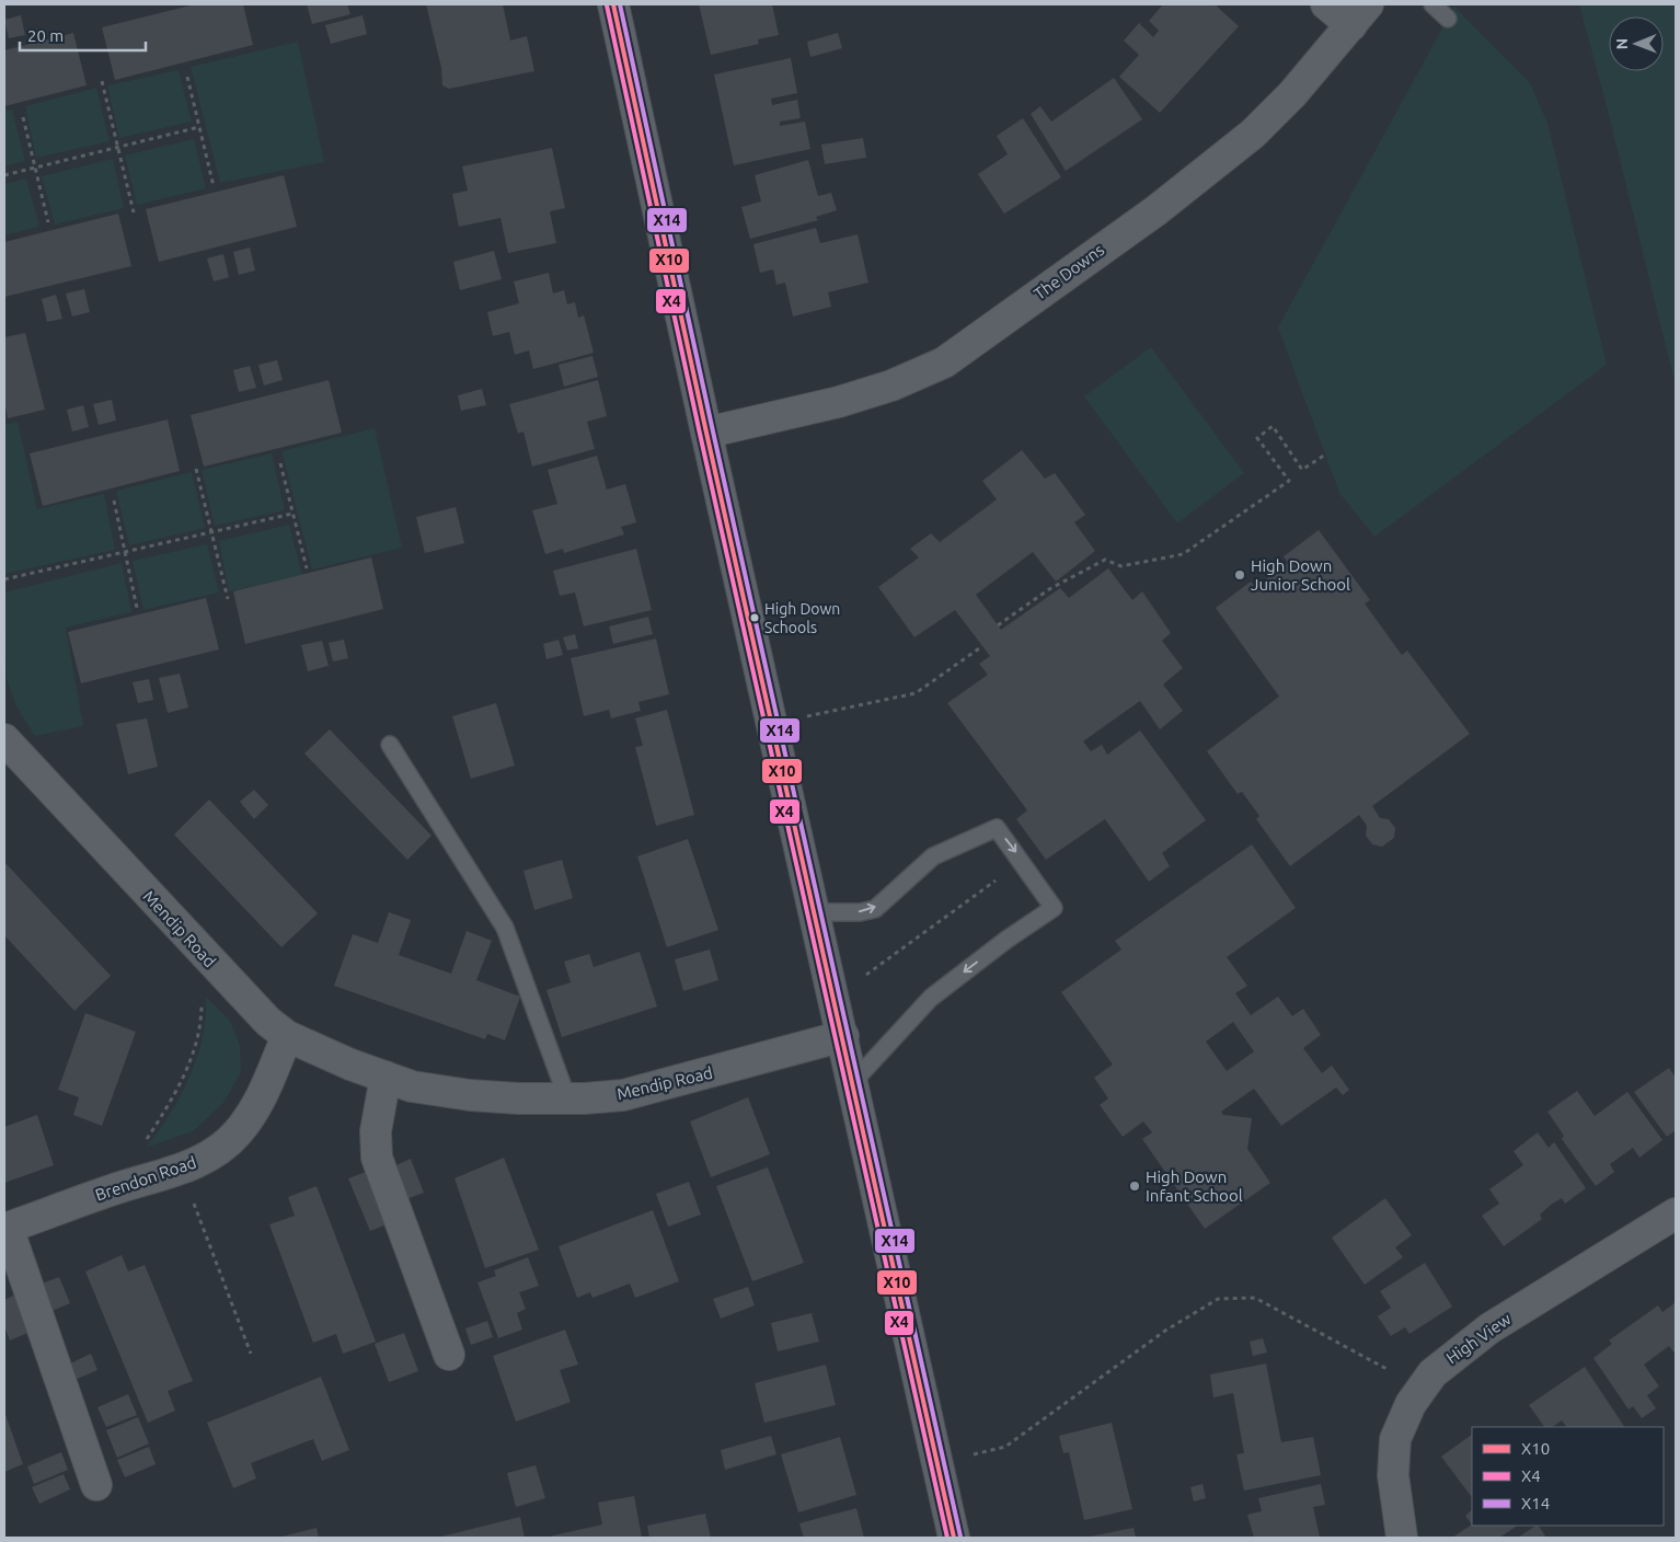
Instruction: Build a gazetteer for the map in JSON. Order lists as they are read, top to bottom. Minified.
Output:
{"streets":{"street":["The Downs","Mendip Road","Brendon Road","High View"]},"crossings":[["Mendip Road","Brendon Road"]],"places":["High Down Junior School","High Down Schools","High Down Infant School"],"lines":["transit line X10","transit line X14","transit line X4"],"legend":["X10","X4","X14"],"scale_bar":"20 m","north":"left"}
